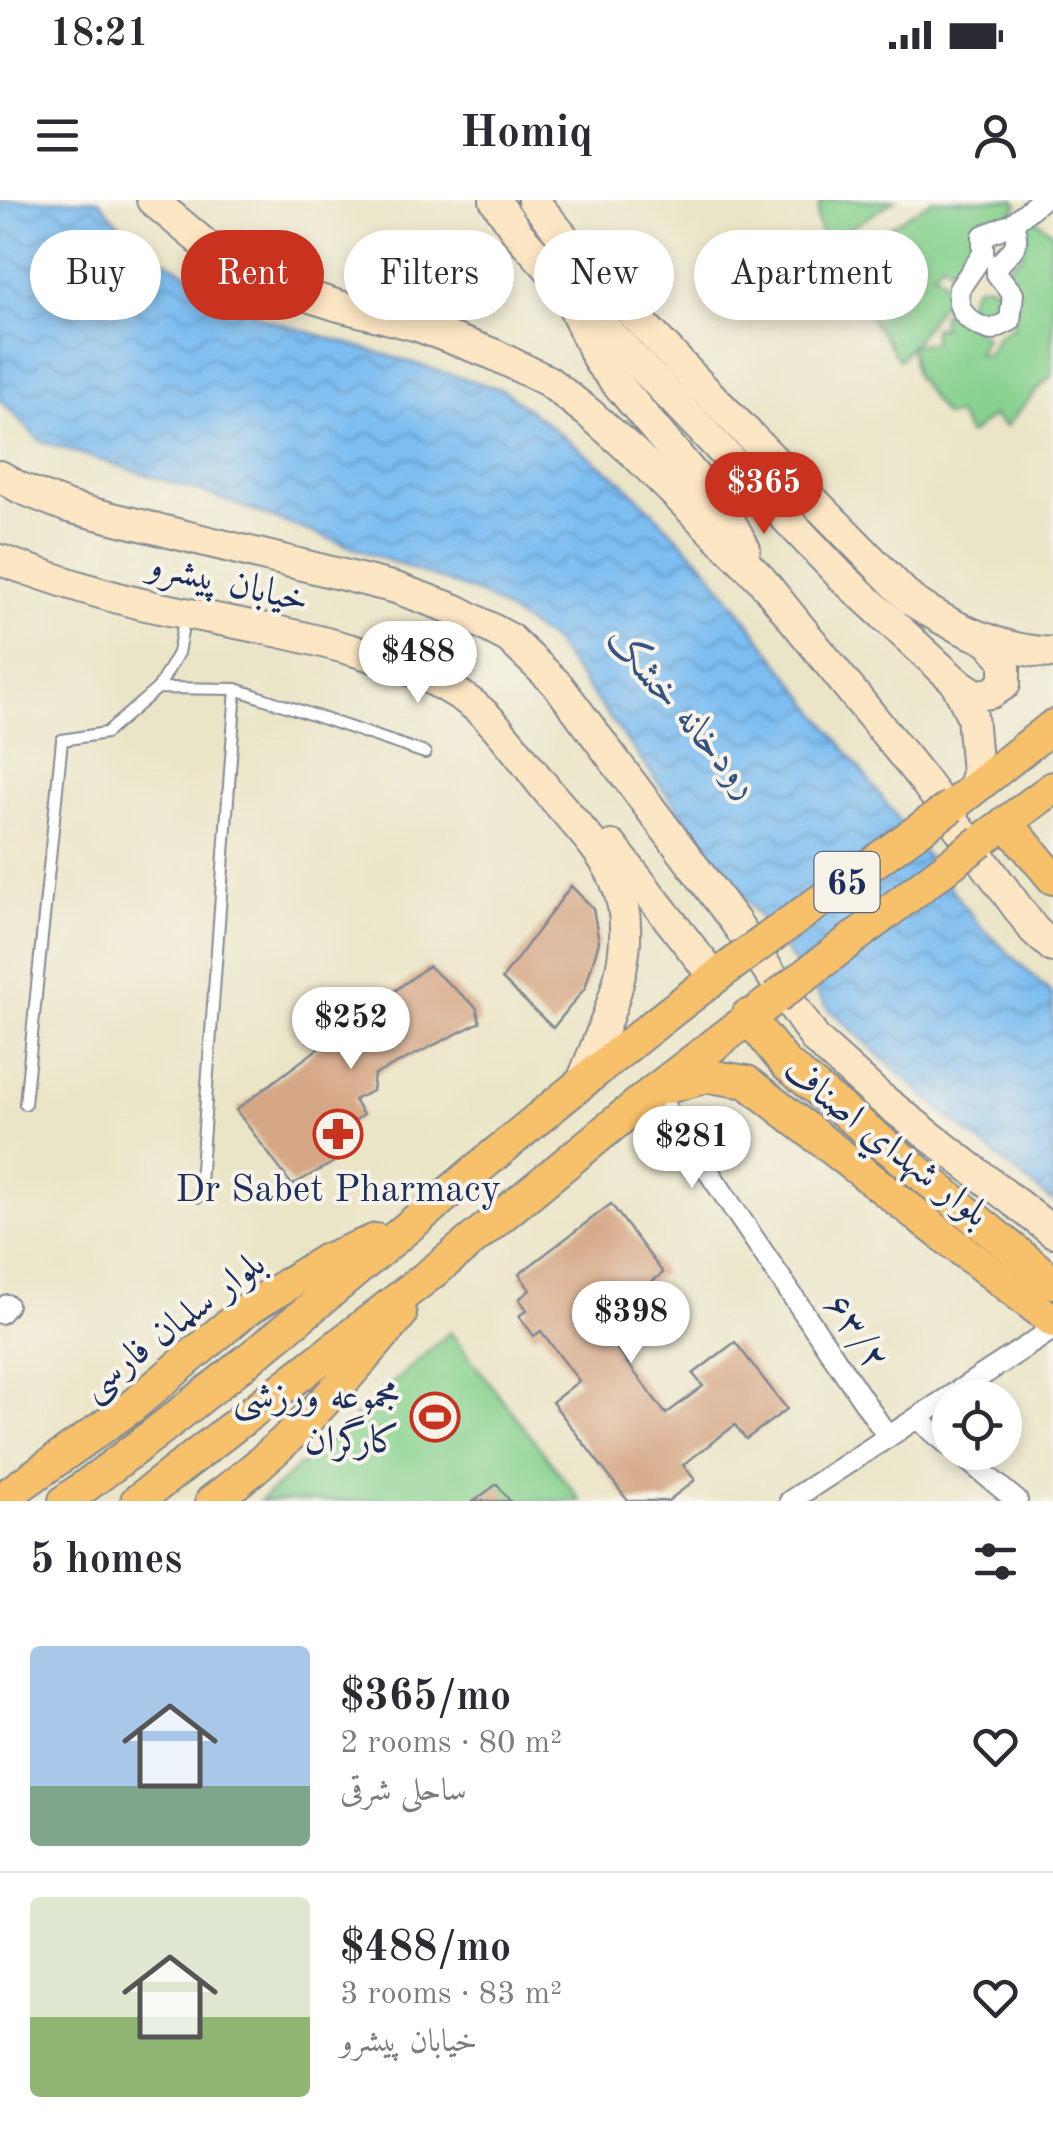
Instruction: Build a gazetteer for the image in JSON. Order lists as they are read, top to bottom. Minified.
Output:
{"streets":{"main road":["خیابان پیشرو","65","بلوار شهداي اصناف","بلوار سلمان فارسی"],"street":["۶۳/۲"]},"crossings":[["خیابان پیشرو","بلوار سلمان فارسی"],["65","بلوار شهداي اصناف"],["65","بلوار سلمان فارسی"],["65","۶۳/۲"],["بلوار شهداي اصناف","۶۳/۲"]],"water":["رودخانه خشک"],"places":{"pharmacy":["Dr Sabet Pharmacy"],"sports":["مجموعه ورزشی کارگران"]},"page":{"status":"18:21","header":"Homiq","chip":["Buy","Rent","Filters","New","Apartment"],"price":["$365","$488","$252","$281","$398"],"heading":"5 homes","list":[{"name":"$365/mo","note":"2 rooms · 80 m² · ساحلی شرقی"},{"name":"$488/mo","note":"3 rooms · 83 m² · خیابان پیشرو"}]}}
